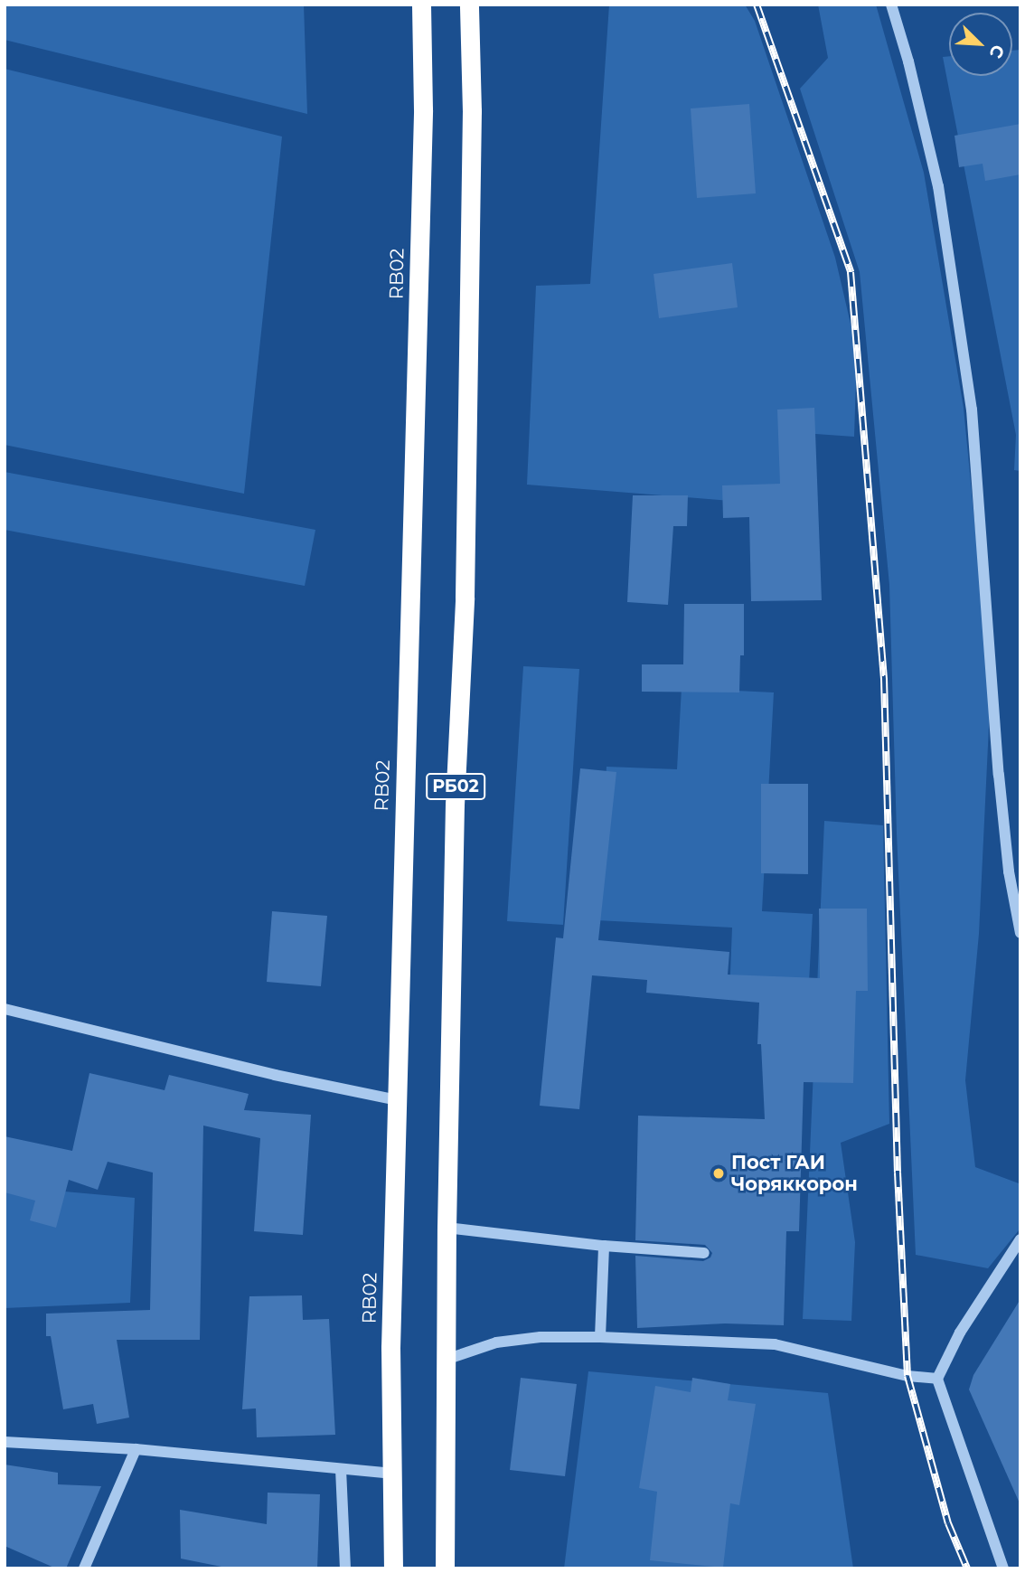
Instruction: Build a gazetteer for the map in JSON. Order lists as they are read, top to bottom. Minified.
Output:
{"streets":{"highway":["RB02","РБ02"]},"places":["Пост ГАИ Чоряккорон"],"north":"bottom right"}
